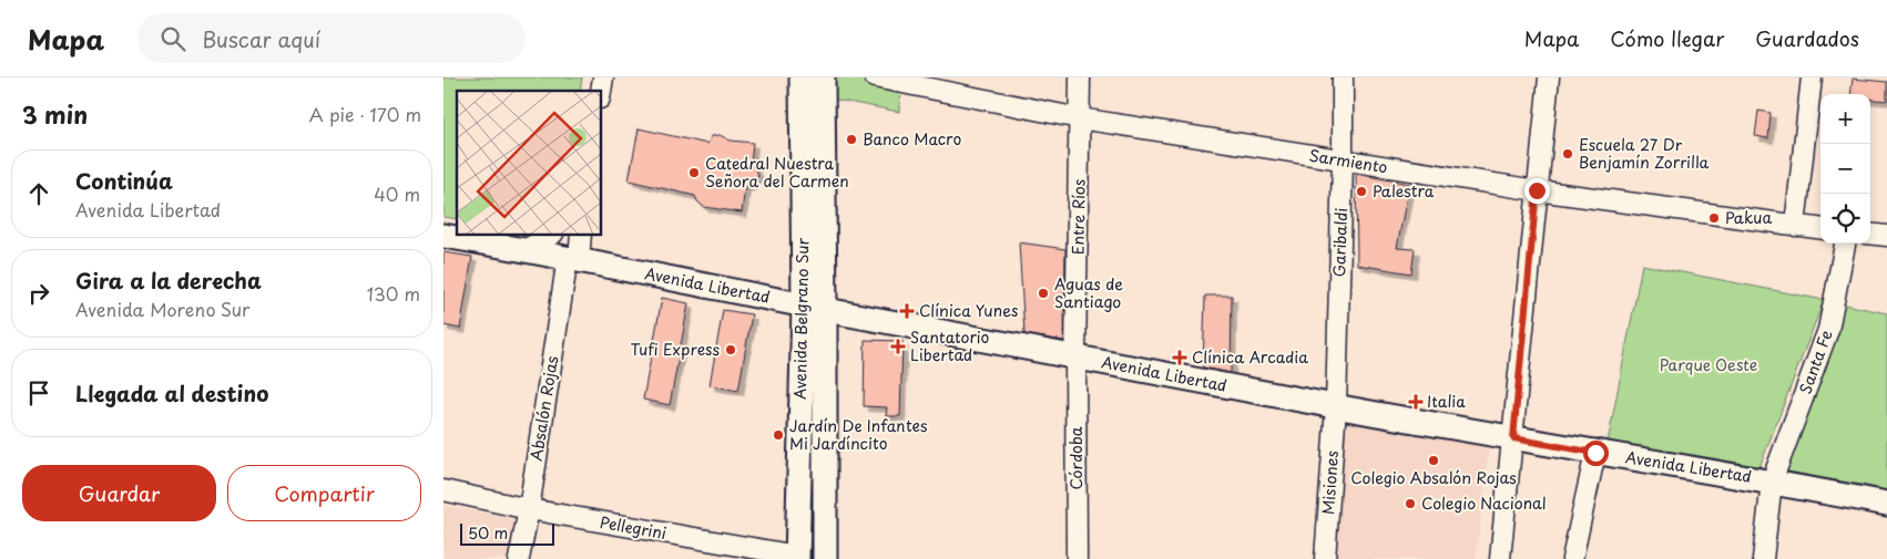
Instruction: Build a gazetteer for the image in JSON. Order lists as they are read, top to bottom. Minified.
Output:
{"streets":{"main road":["Avenida Libertad","Avenida Belgrano Sur","Pellegrini"],"street":["Sarmiento","Entre Ríos","Garibaldi","Santa Fe","Absalón Rojas","Córdoba","Misiones"]},"crossings":[["Sarmiento","Entre Ríos"],["Sarmiento","Garibaldi"],["Entre Ríos","Avenida Libertad"],["Entre Ríos","Córdoba"],["Garibaldi","Avenida Libertad"],["Garibaldi","Misiones"],["Avenida Libertad","Avenida Belgrano Sur"],["Avenida Libertad","Santa Fe"],["Avenida Libertad","Absalón Rojas"],["Avenida Libertad","Córdoba"],["Avenida Libertad","Misiones"],["Avenida Belgrano Sur","Pellegrini"],["Absalón Rojas","Pellegrini"]],"parks":["Parque Oeste"],"places":{"other":["Banco Macro","Escuela 27 Dr Benjamín Zorrilla","Catedral Nuestra Señora del Carmen","Palestra","Pakua","Aguas de Santiago","Tufi Express","Jardín De Infantes Mi Jardíncito","Colegio Absalón Rojas","Colegio Nacional"],"health":["Clínica Yunes","Santatorio Libertad","Clínica Arcadia","Italia"]},"scale_bar":"50 m","page":{"header":"Mapa","search":"Buscar aquí","nav":["Mapa","Cómo llegar","Guardados"],"heading":["3 min","A pie · 170 m"],"map_buttons":["+","−"],"list":[["Continúa","Avenida Libertad","40 m"],["Gira a la derecha","Avenida Moreno Sur","130 m"],"Llegada al destino"],"buttons":["Guardar","Compartir"],"scale":"50 m"}}
